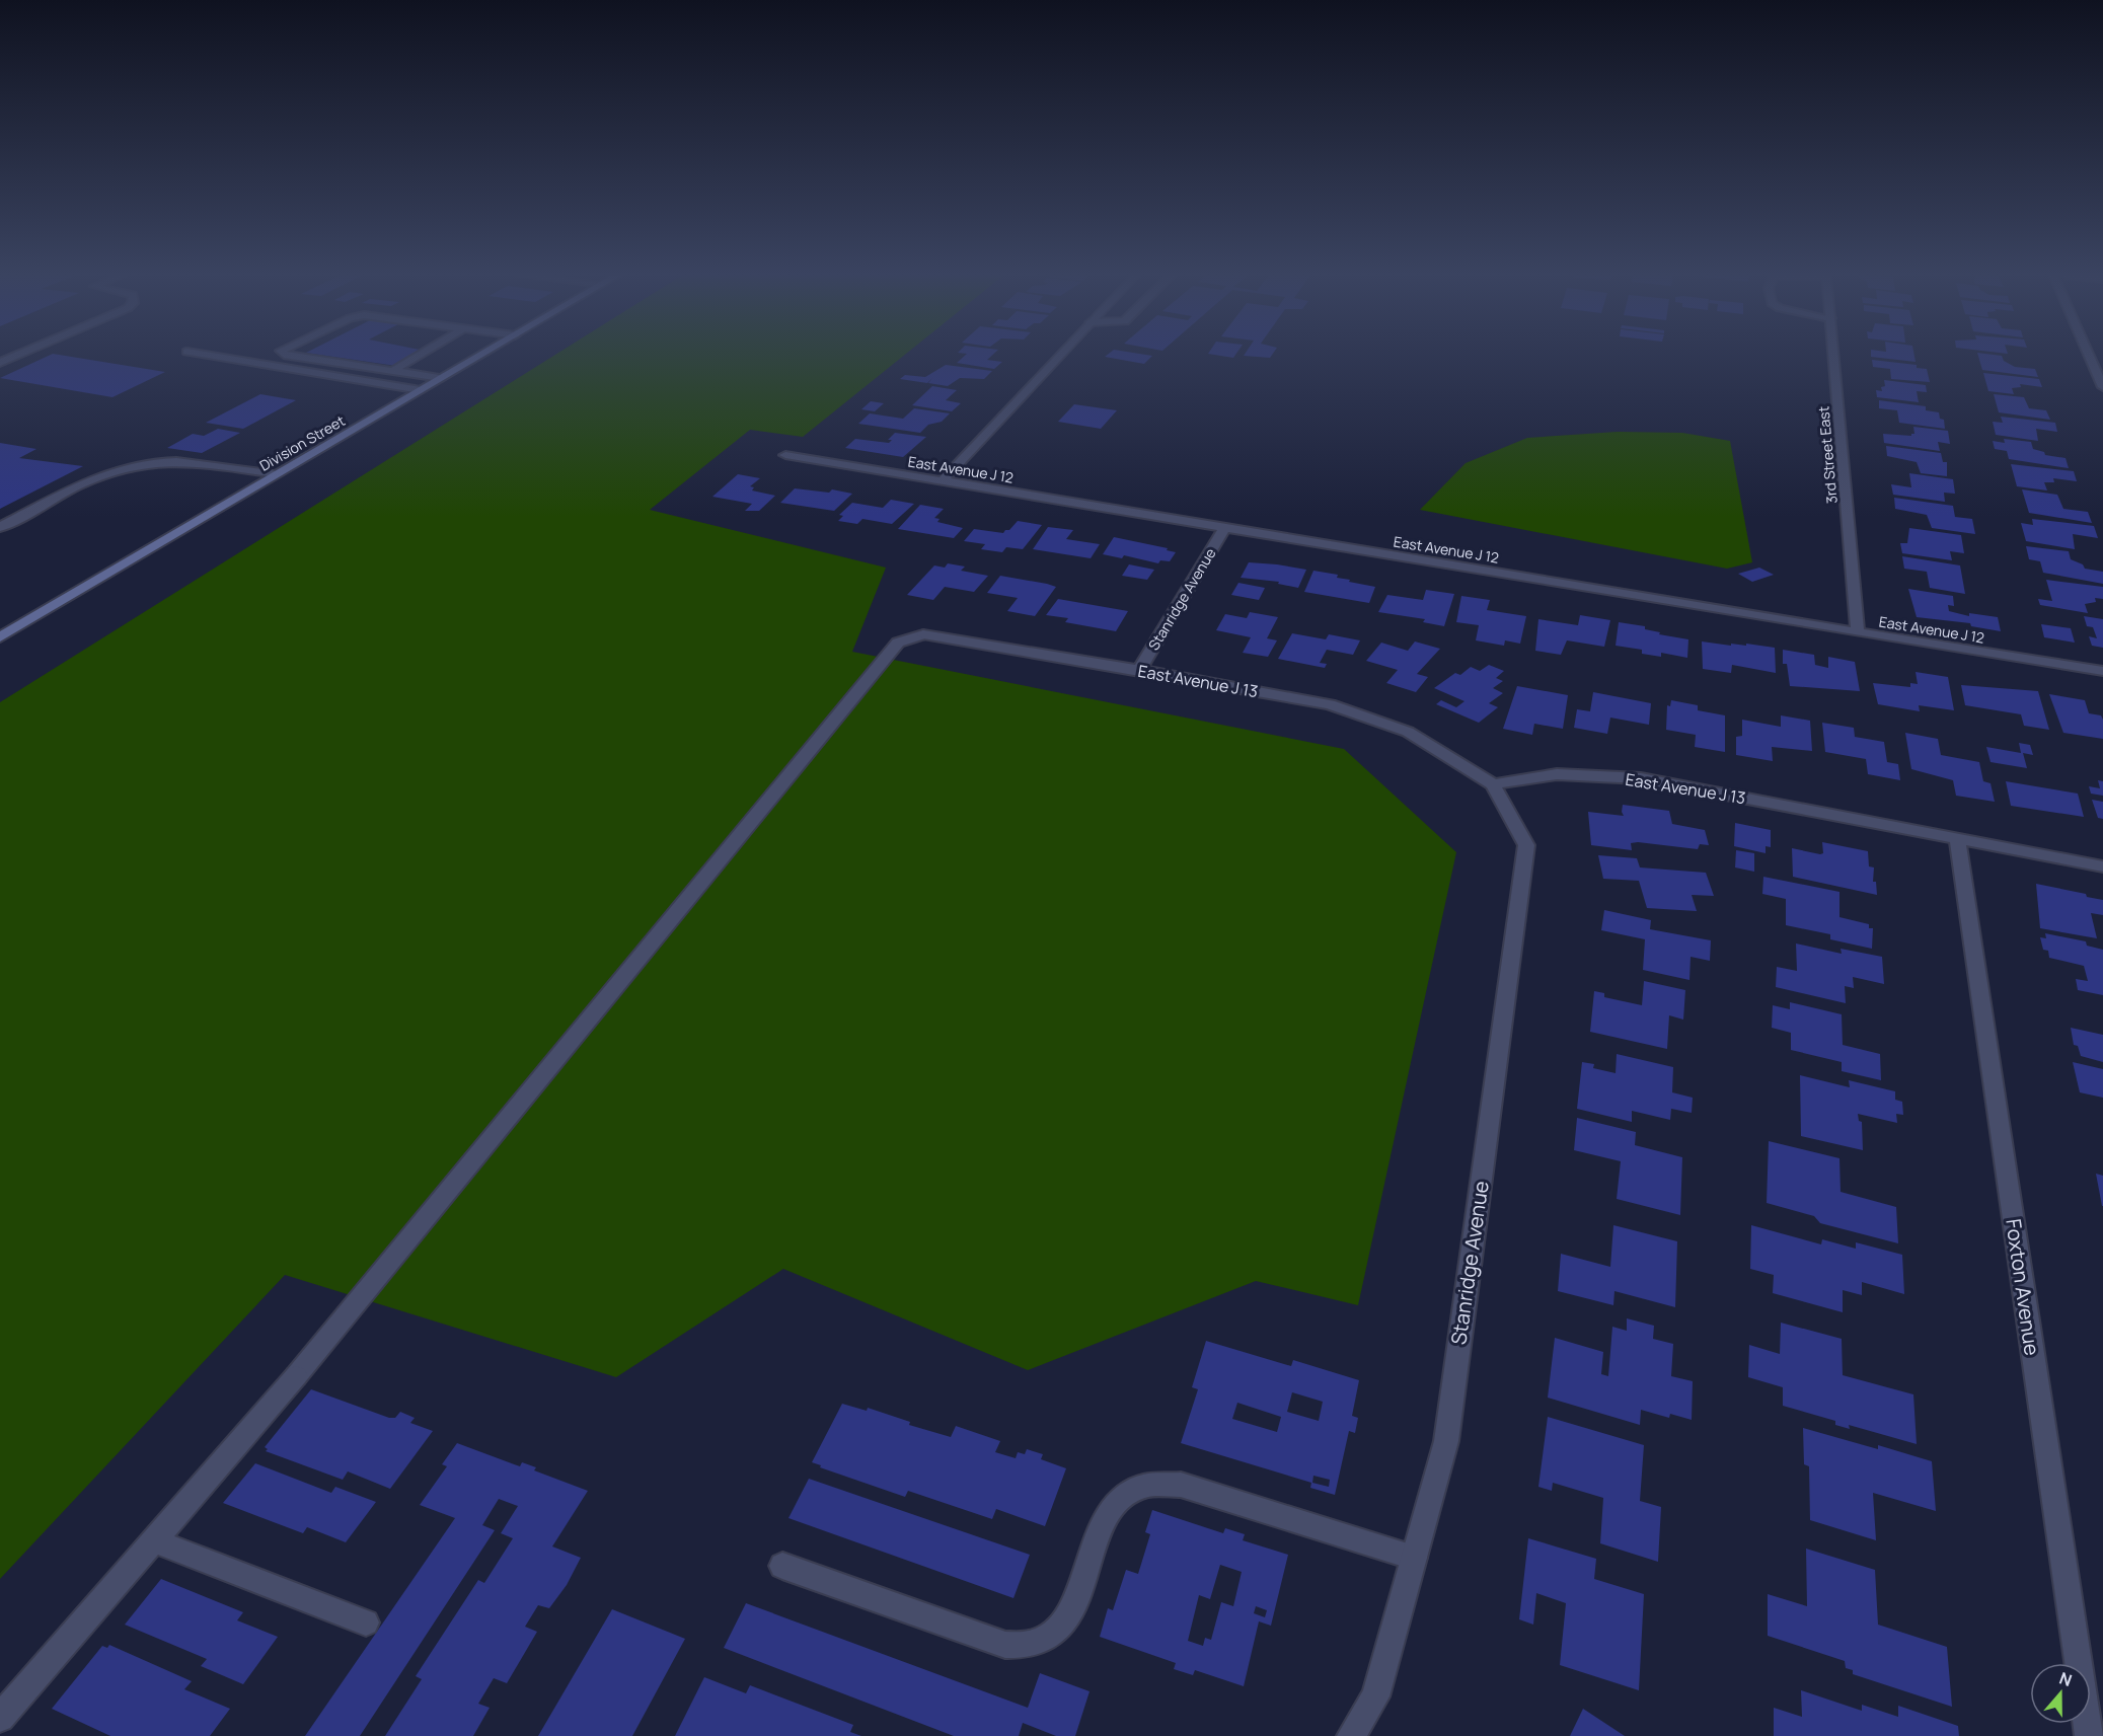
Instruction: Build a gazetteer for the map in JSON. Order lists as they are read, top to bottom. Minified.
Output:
{"streets":{"main road":["Division Street"],"street":["3rd Street East","East Avenue J 12","Stanridge Avenue","East Avenue J 13","Foxton Avenue"]},"crossings":[["3rd Street East","East Avenue J 12"],["East Avenue J 12","Stanridge Avenue"],["Stanridge Avenue","East Avenue J 13"],["East Avenue J 13","Foxton Avenue"]],"north":"top"}
